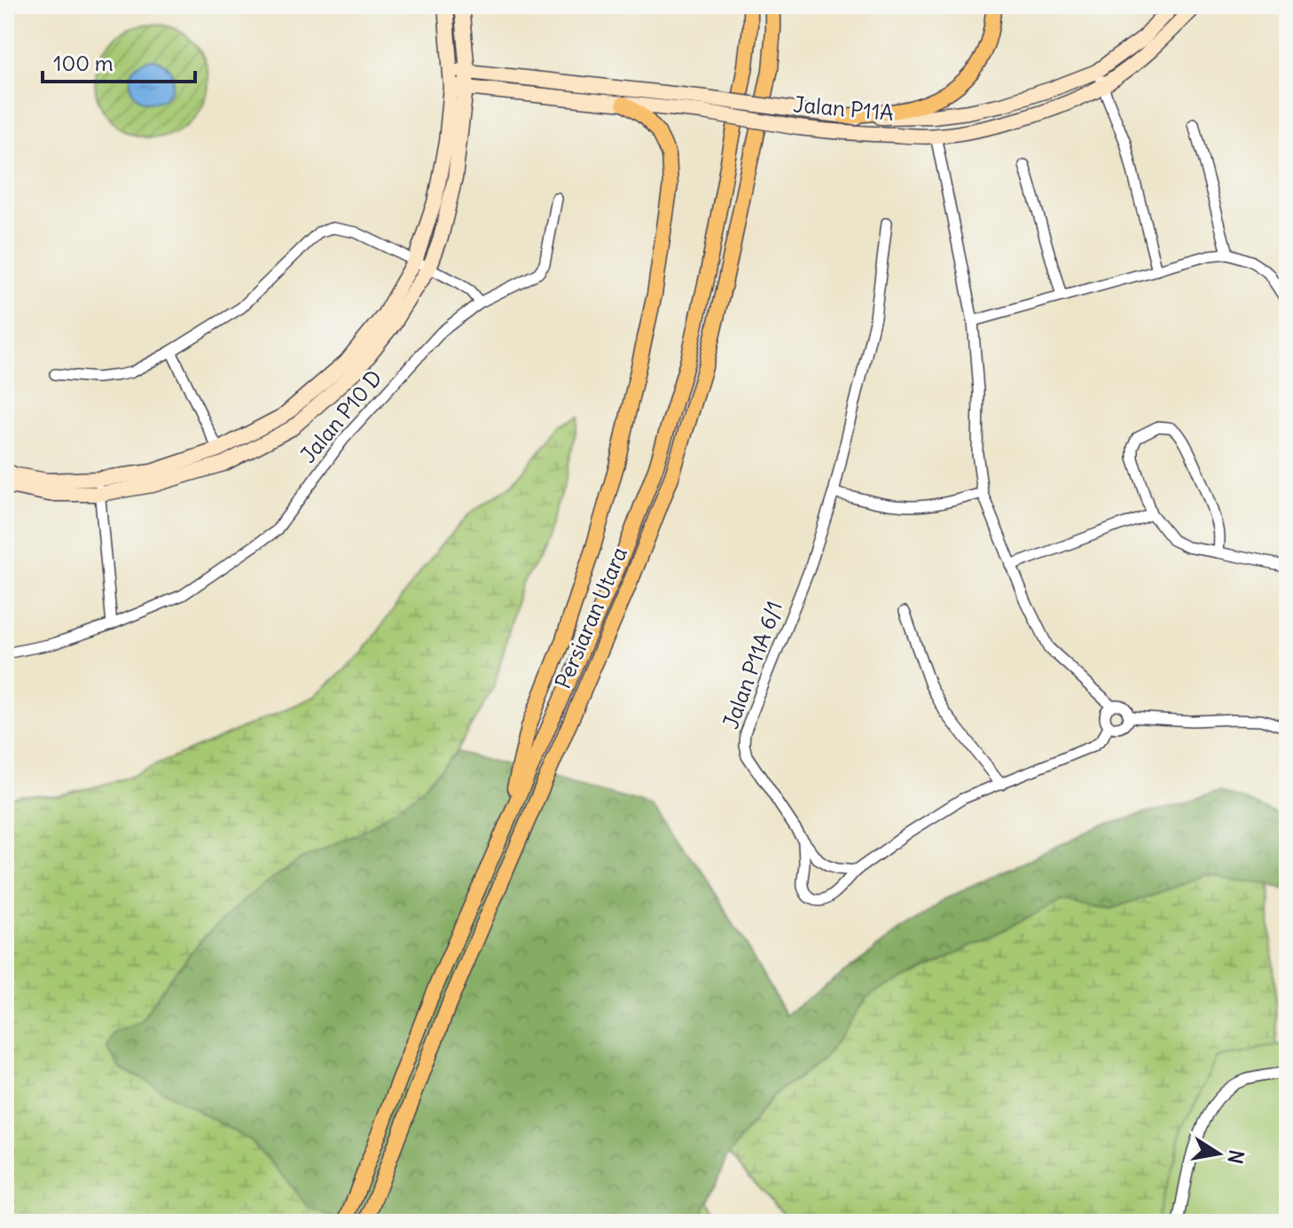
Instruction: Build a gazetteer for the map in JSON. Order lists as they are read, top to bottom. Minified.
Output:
{"streets":{"main road":["Persiaran Utara"],"street":["Jalan P11A","Jalan P10 D","Jalan P11A 6/1"]},"scale_bar":"100 m","north":"right"}
